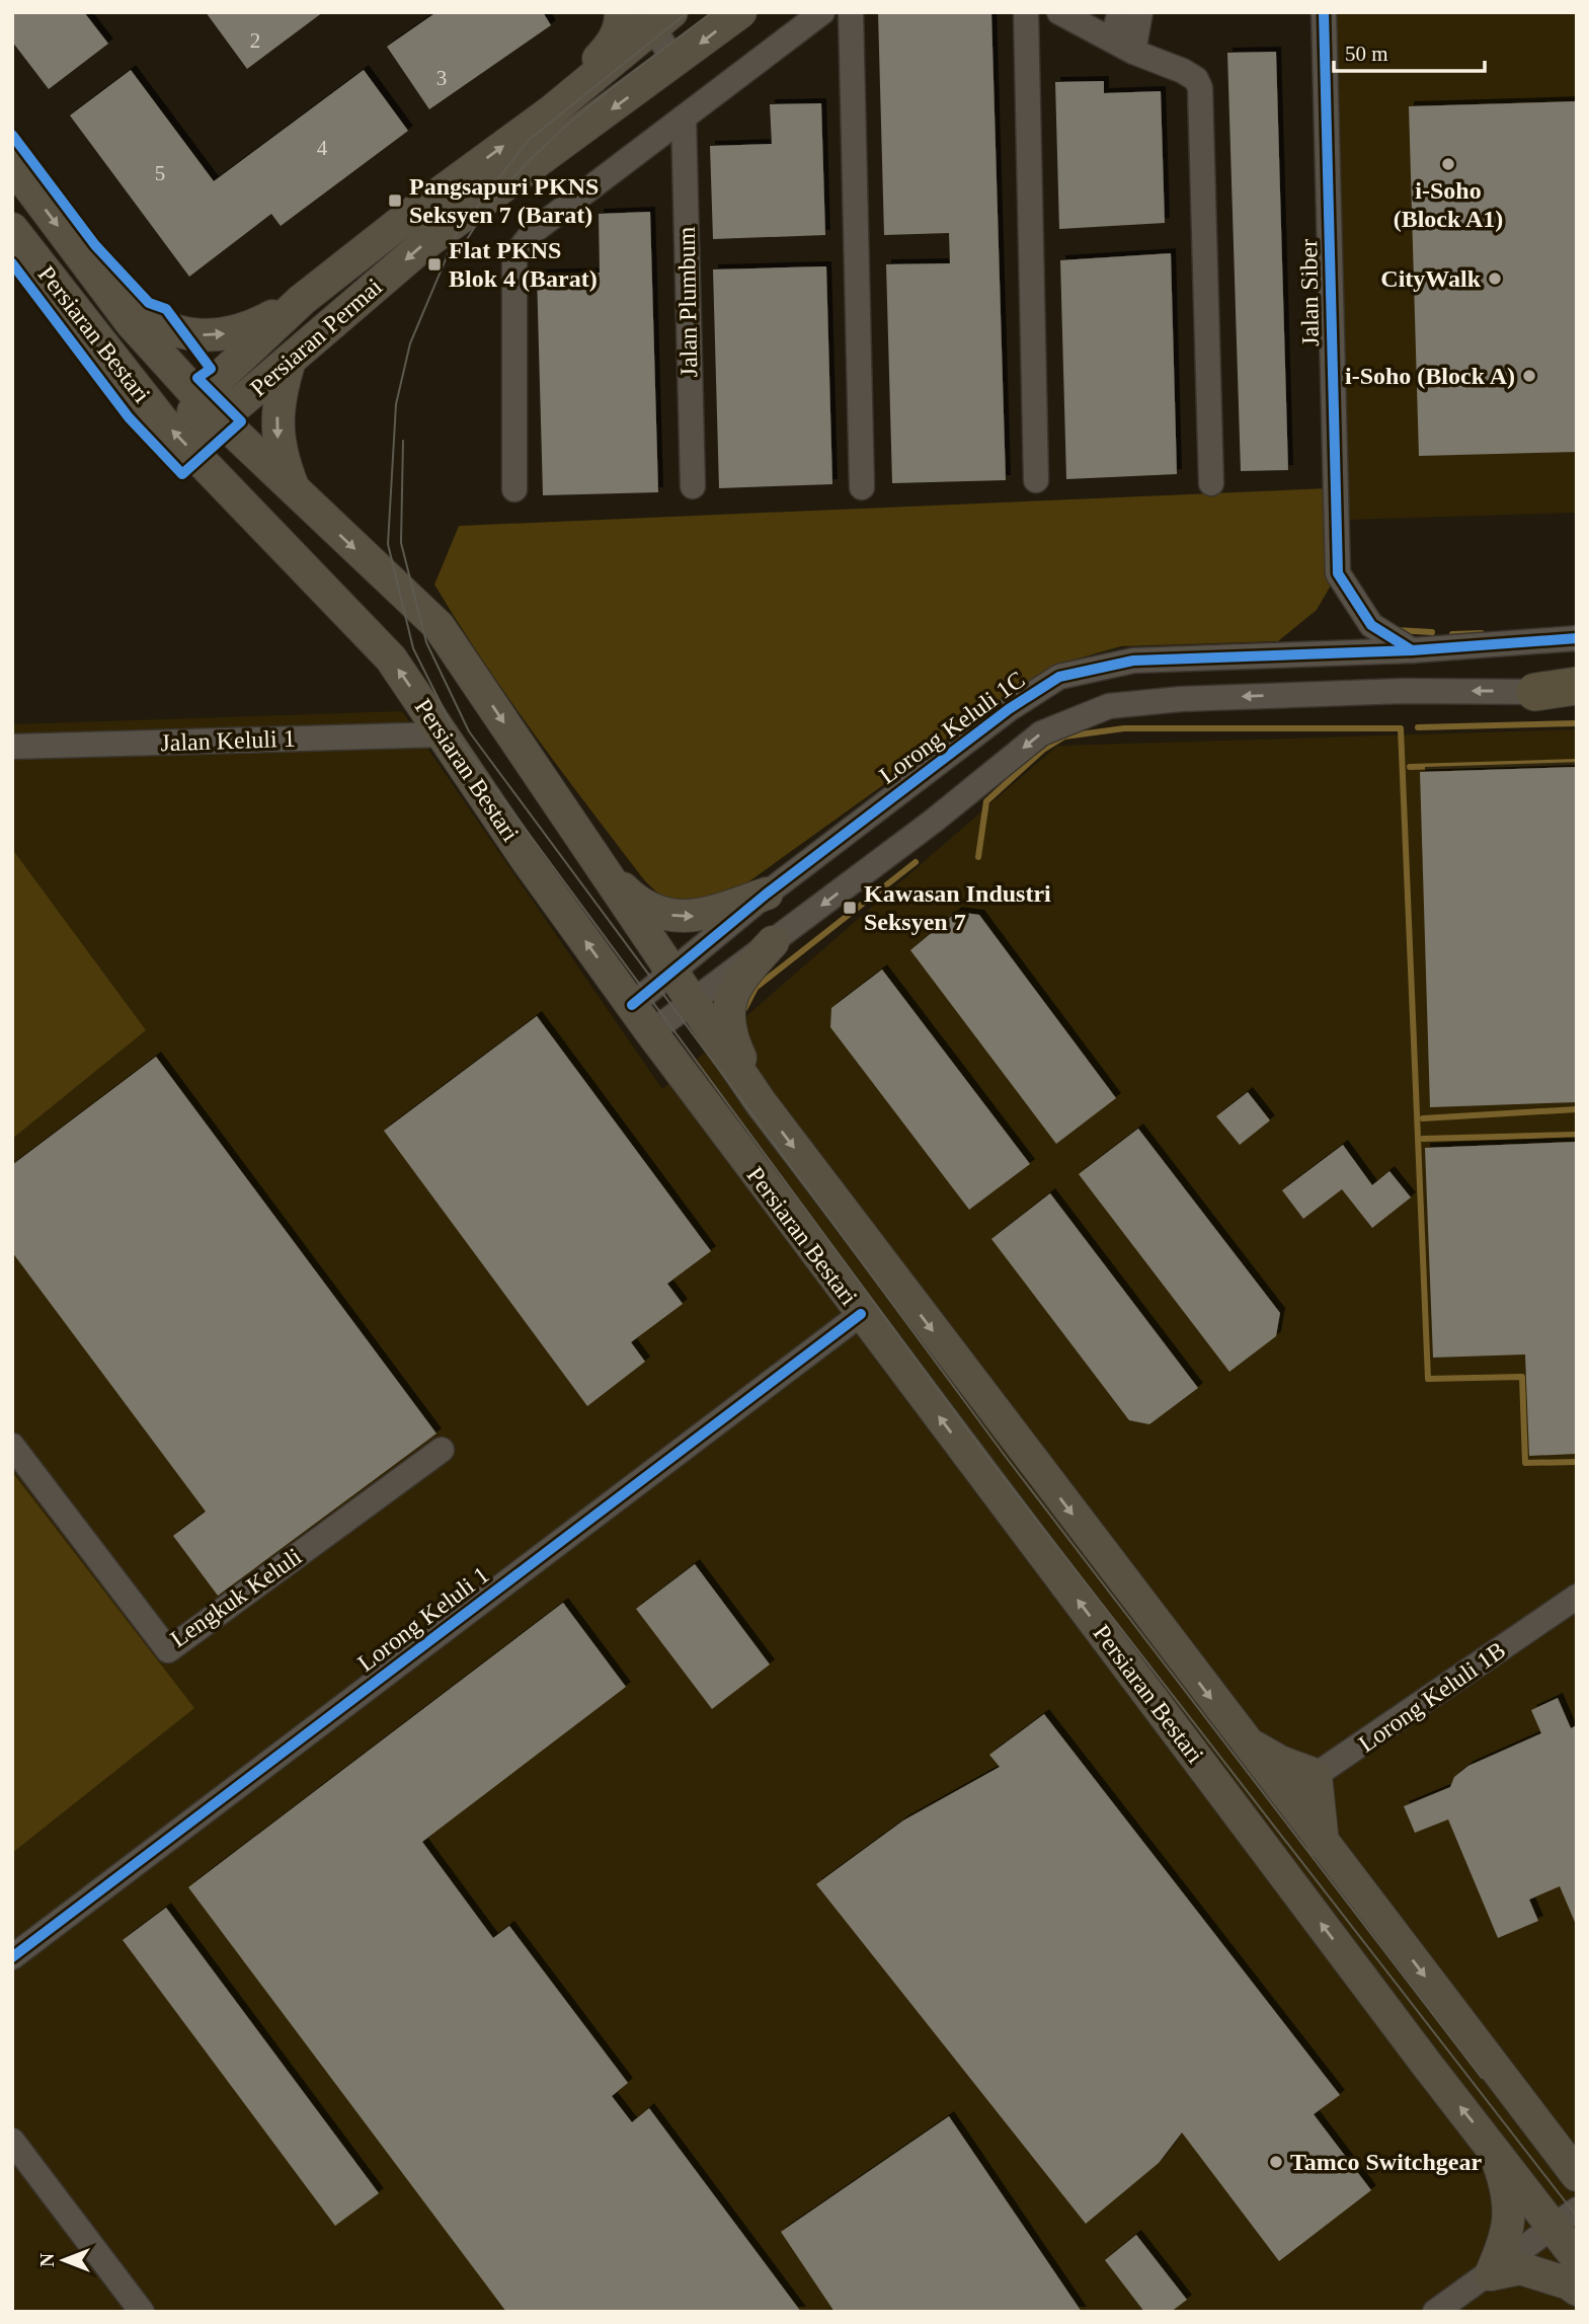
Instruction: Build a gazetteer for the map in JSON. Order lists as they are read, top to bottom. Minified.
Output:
{"streets":{"main road":["Persiaran Bestari","Persiaran Permai"],"street":["Jalan Siber","Jalan Plumbum","Lorong Keluli 1C","Jalan Keluli 1","Lengkuk Keluli","Lorong Keluli 1","Lorong Keluli 1B"]},"crossings":[["Jalan Siber","Lorong Keluli 1C"],["Persiaran Bestari","Persiaran Permai"],["Persiaran Bestari","Lorong Keluli 1C"],["Persiaran Bestari","Jalan Keluli 1"],["Persiaran Bestari","Lorong Keluli 1"],["Persiaran Bestari","Lorong Keluli 1B"]],"places":{"other":["i-Soho (Block A1)","CityWalk","i-Soho (Block A)","Tamco Switchgear"],"transit":["Pangsapuri PKNS Seksyen 7 (Barat)","Flat PKNS Blok 4 (Barat)","Kawasan Industri Seksyen 7"]},"house_numbers":["2","3","4","5"],"scale_bar":"50 m","north":"left"}
